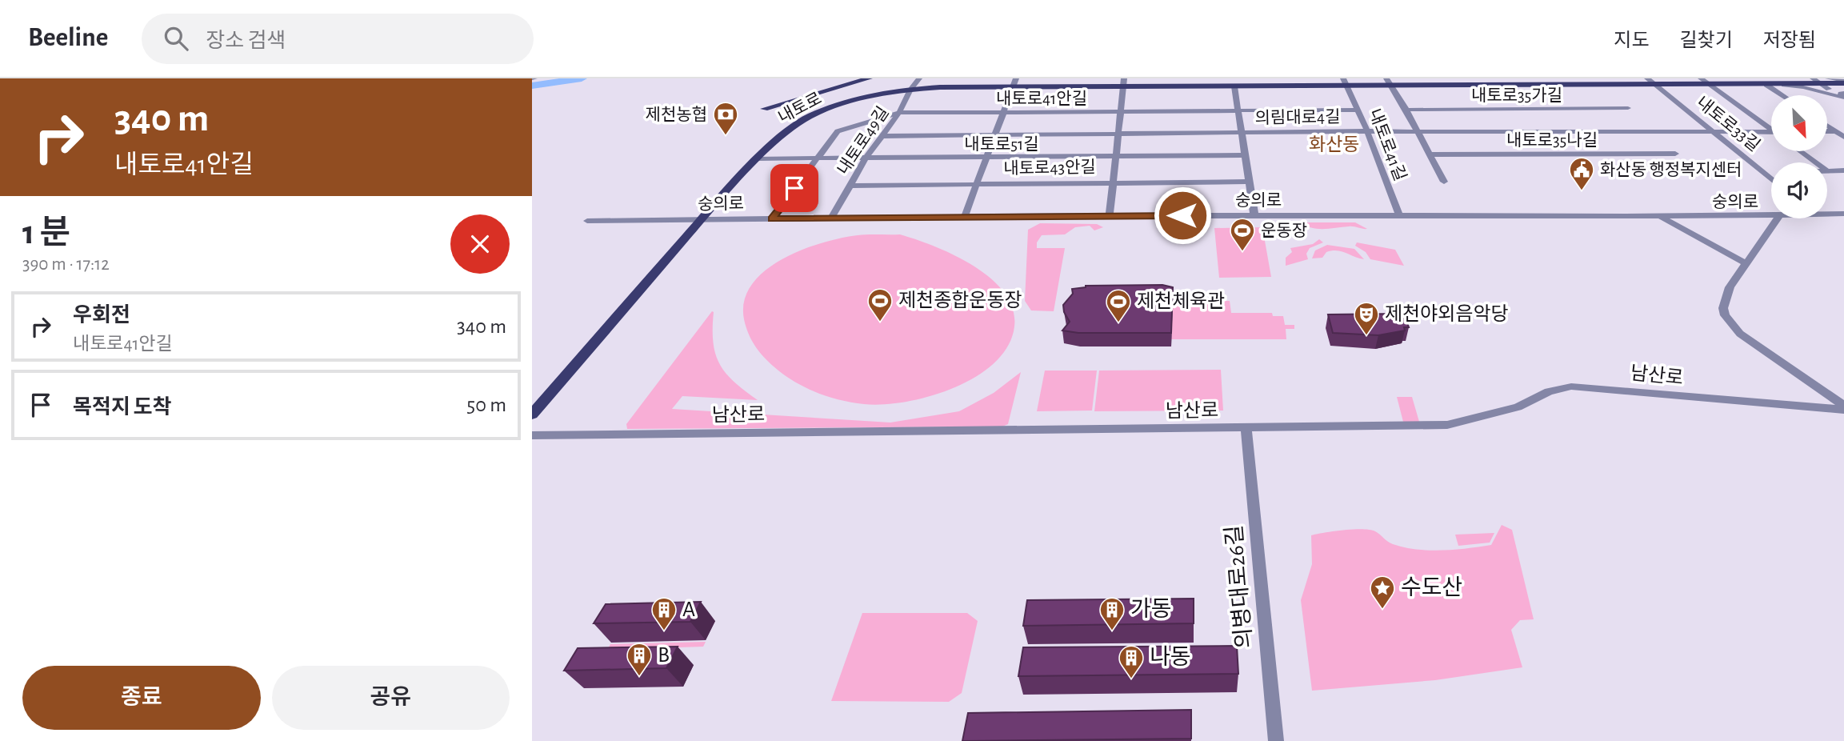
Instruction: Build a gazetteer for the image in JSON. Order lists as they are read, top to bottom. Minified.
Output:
{"streets":{"main road":["내토로"],"street":["내토로35가길","내토로41안길","의림대로4길","내토로33길","내토로35나길","내토로49길","내토로51길","내토로41길","내토로43안길","숭의로","남산로","의병대로26길"]},"crossings":[["내토로41안길","내토로49길"],["내토로41안길","내토로51길"],["내토로41안길","내토로41길"],["내토로41안길","숭의로"],["내토로","내토로33길"],["내토로","내토로49길"],["내토로","내토로51길"],["내토로","내토로41길"],["내토로","숭의로"],["의림대로4길","내토로33길"],["의림대로4길","내토로49길"],["의림대로4길","내토로41길"],["내토로49길","내토로51길"],["내토로49길","내토로43안길"],["내토로49길","숭의로"],["내토로41길","숭의로"],["남산로","의병대로26길"]],"districts":["화산동"],"places":{"bank":["제천농협"],"public building":["화산동 행정복지센터"],"sports":["운동장","제천종합운동장","제천체육관"],"theatre":["제천야외음악당"],"place":["수도산"],"building":["A","가동","B","나동"]},"north":"bottom right","page":{"header":"Beeline","search":"장소 검색","nav":["지도","길찾기","저장됨"],"turn":["340 m","내토로41안길"],"heading":["1 분","390 m · 17:12"],"list":[{"name":"우회전","note":"내토로41안길","value":"340 m"},{"name":"목적지 도착","value":"50 m"}],"buttons":["종료","공유"]}}
